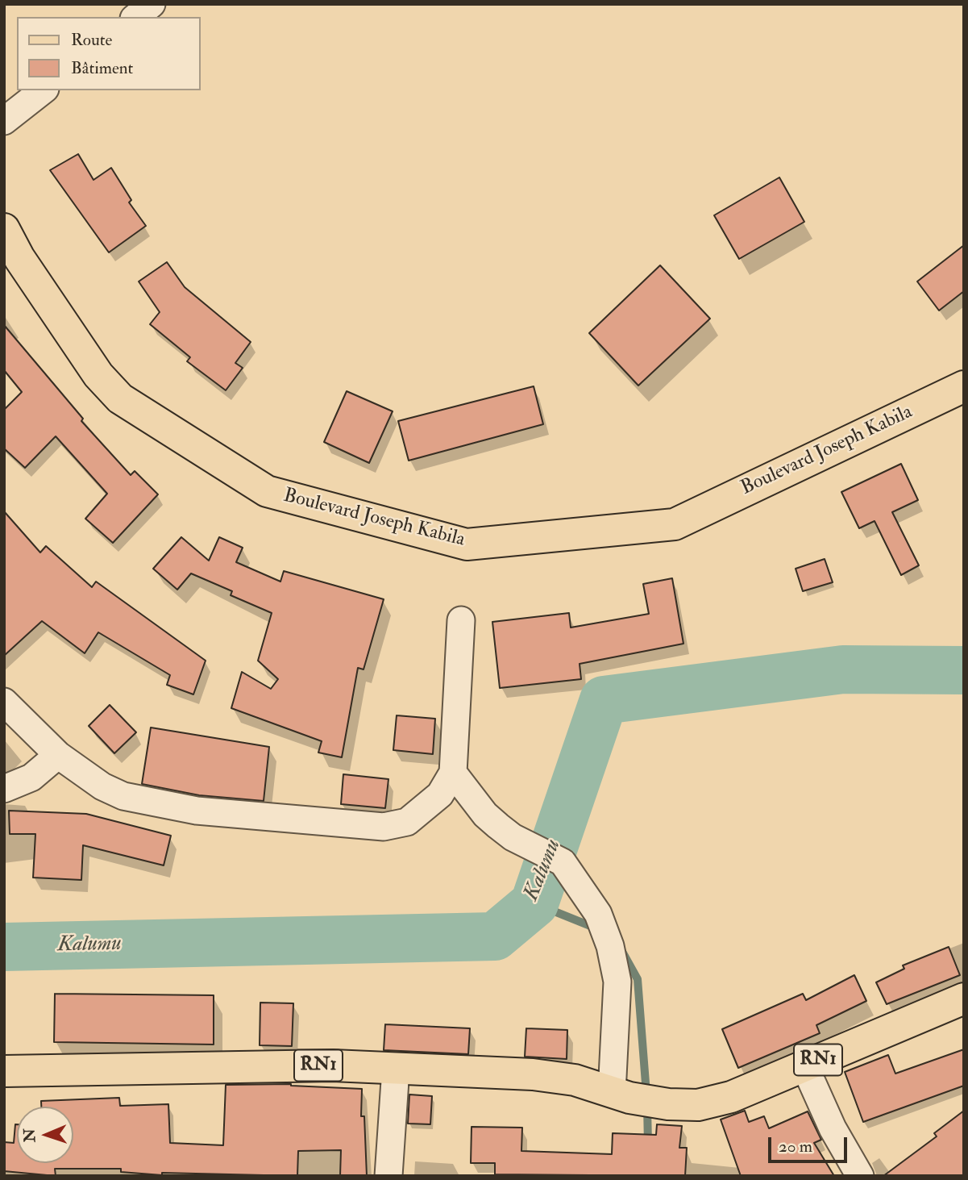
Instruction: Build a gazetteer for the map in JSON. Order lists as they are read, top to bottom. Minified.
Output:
{"streets":{"main road":["Boulevard Joseph Kabila","RN1"]},"water":["Kalumu"],"legend":["Route","Bâtiment"],"scale_bar":"20 m","north":"left"}
